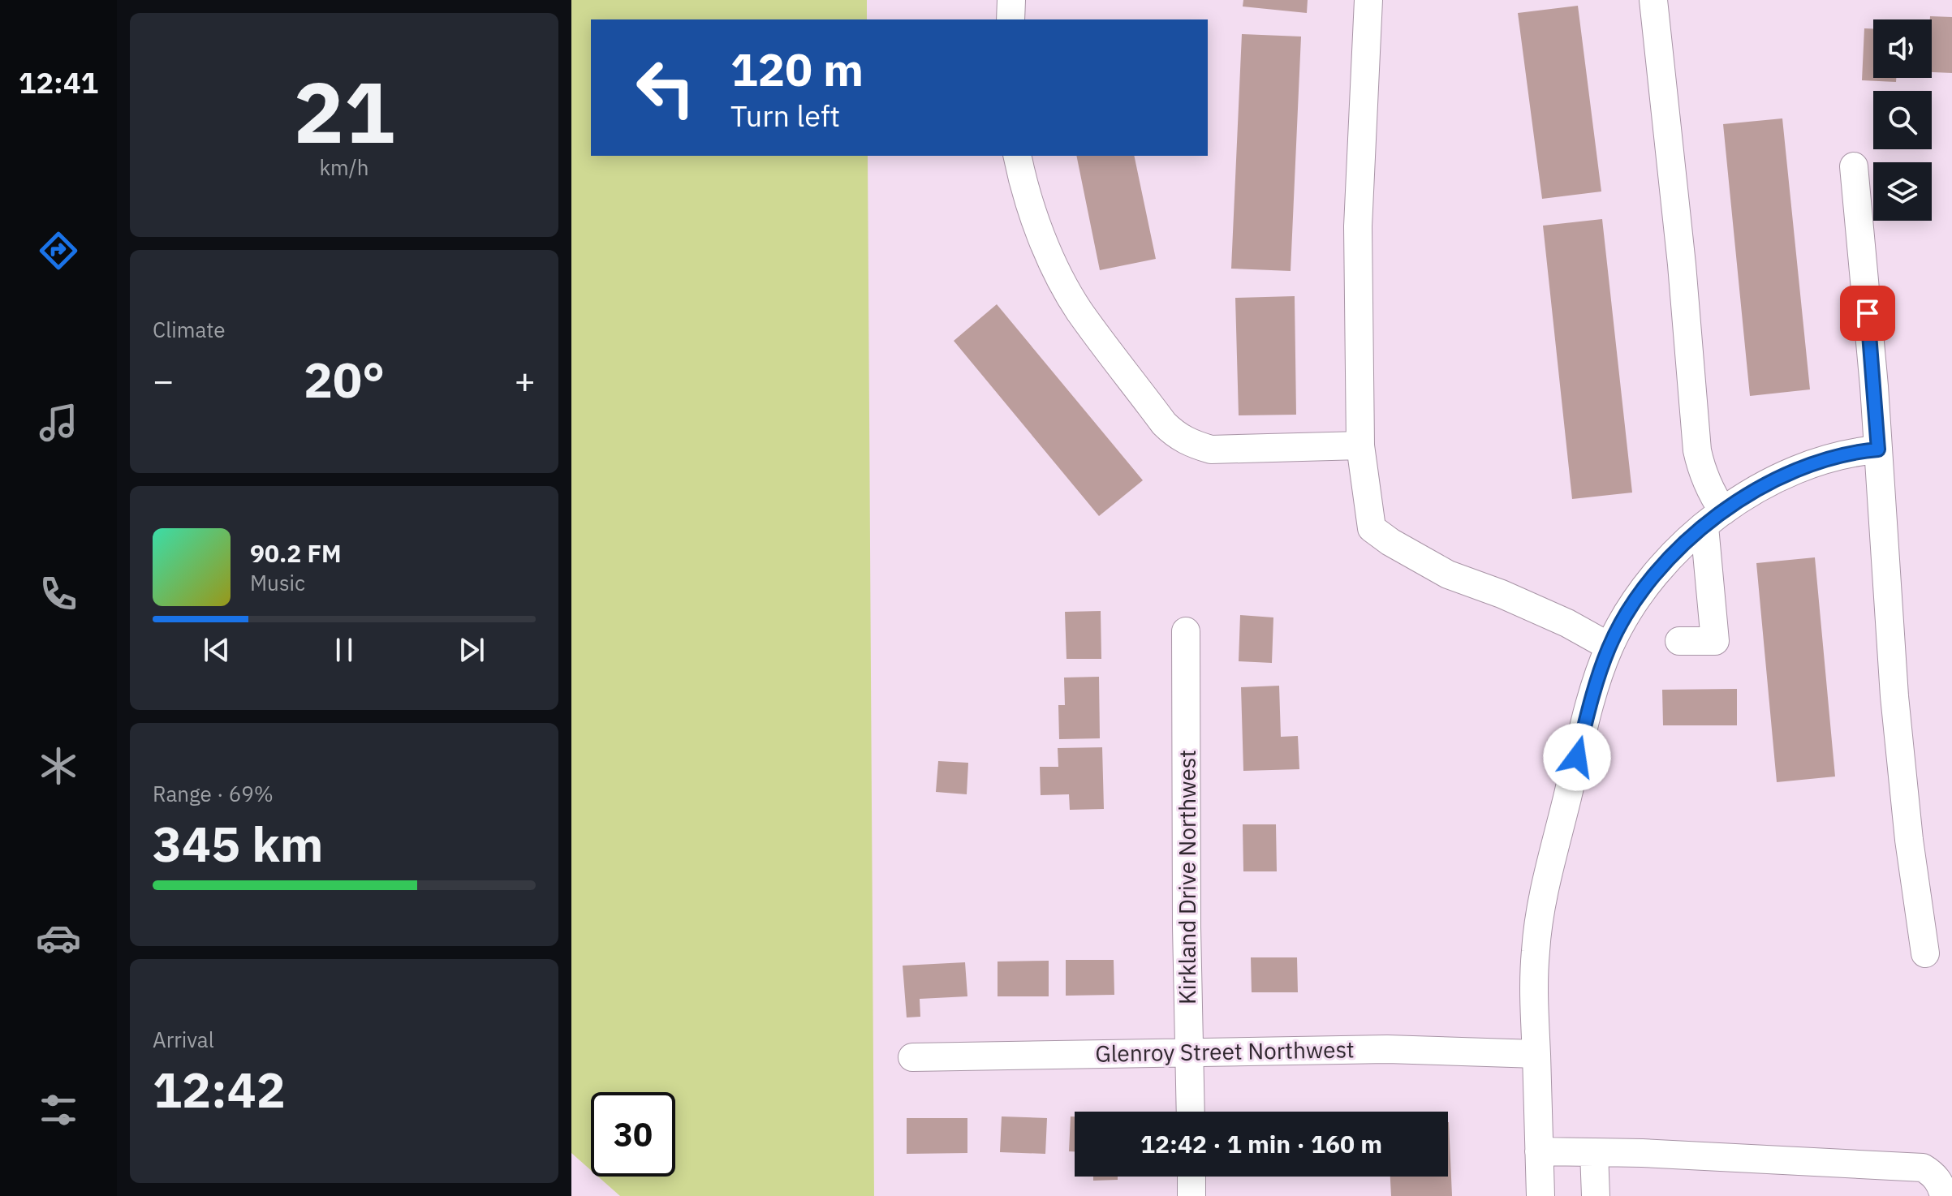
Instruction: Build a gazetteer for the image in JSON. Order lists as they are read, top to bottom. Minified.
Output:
{"streets":{"street":["Kirkland Drive Northwest","Glenroy Street Northwest"]},"crossings":[["Kirkland Drive Northwest","Glenroy Street Northwest"]],"page":{"tabs":"12:41","tile":[["21","km/h"],"Climate",["Range · 69%","345 km"],["Arrival","12:42"]],"turn":["120 m","Turn left"],"heat":["−","20°","+"],"song":["90.2 FM","Music"],"limit":"30","trip":"12:42 · 1 min · 160 m"}}
